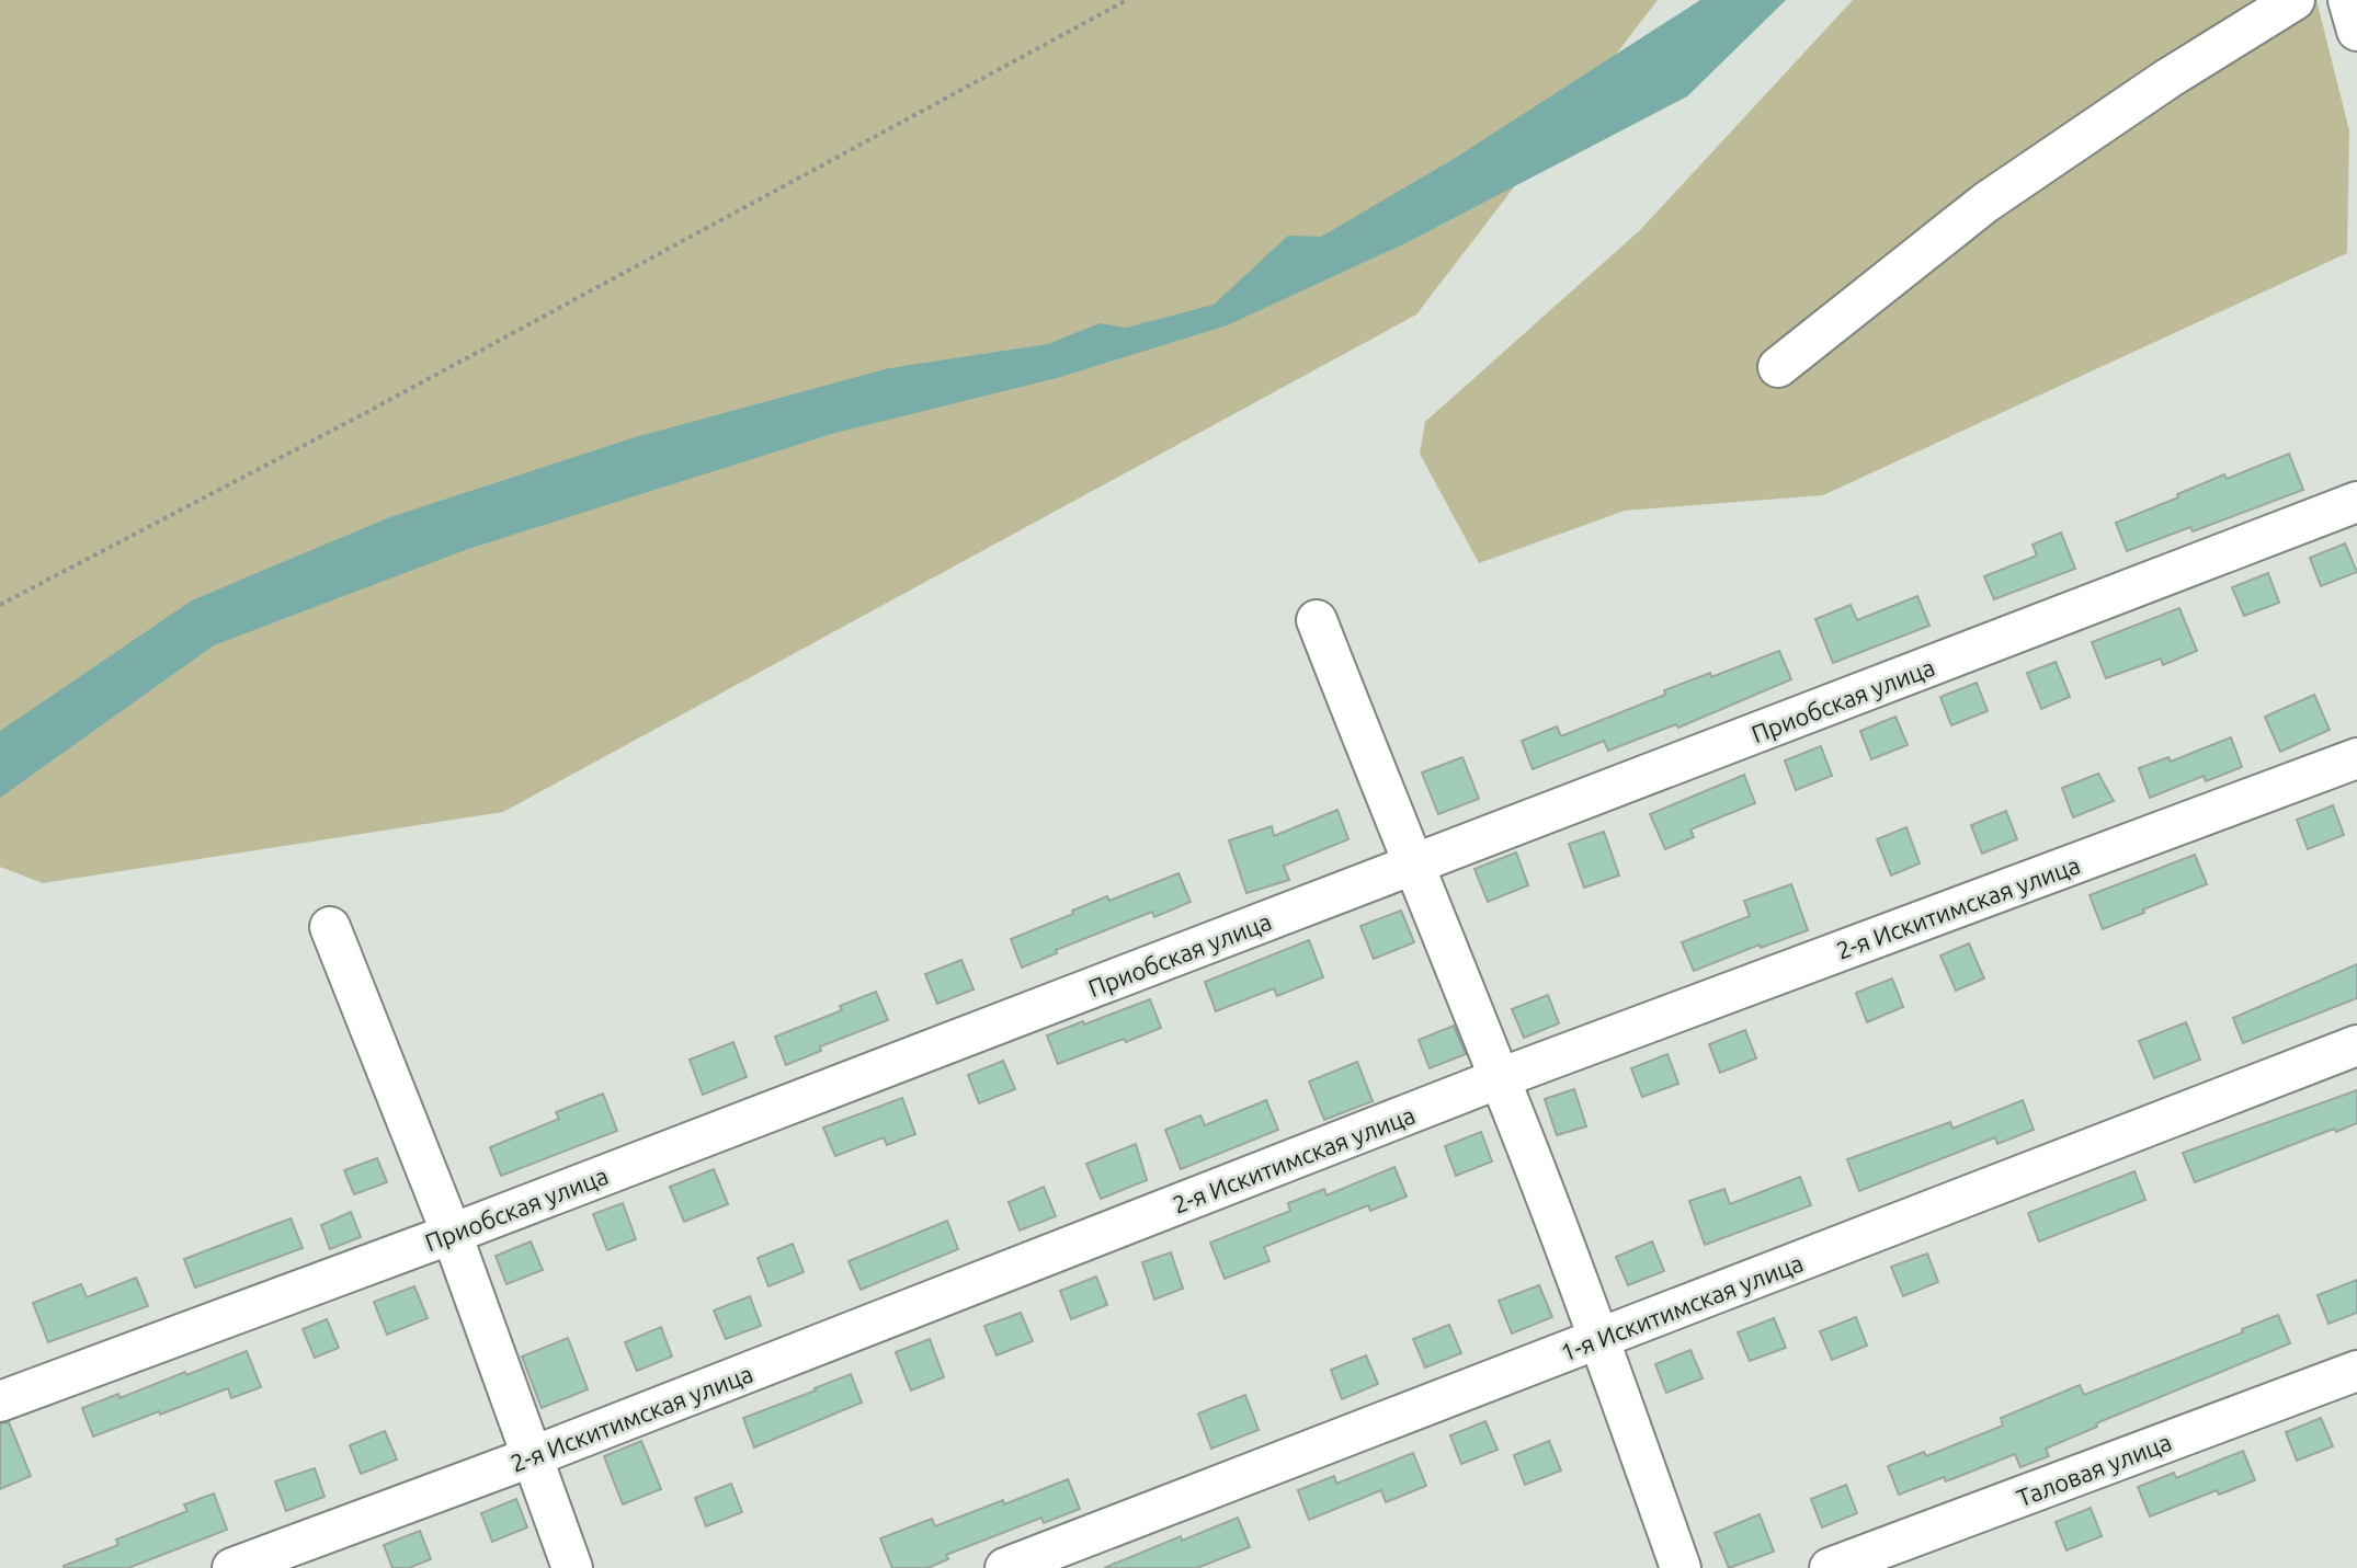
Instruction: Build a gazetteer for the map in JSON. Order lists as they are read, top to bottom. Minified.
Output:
{"streets":{"street":["Приобская улица","2-я Искитимская улица","1-я Искитимская улица","Таловая улица"]}}
